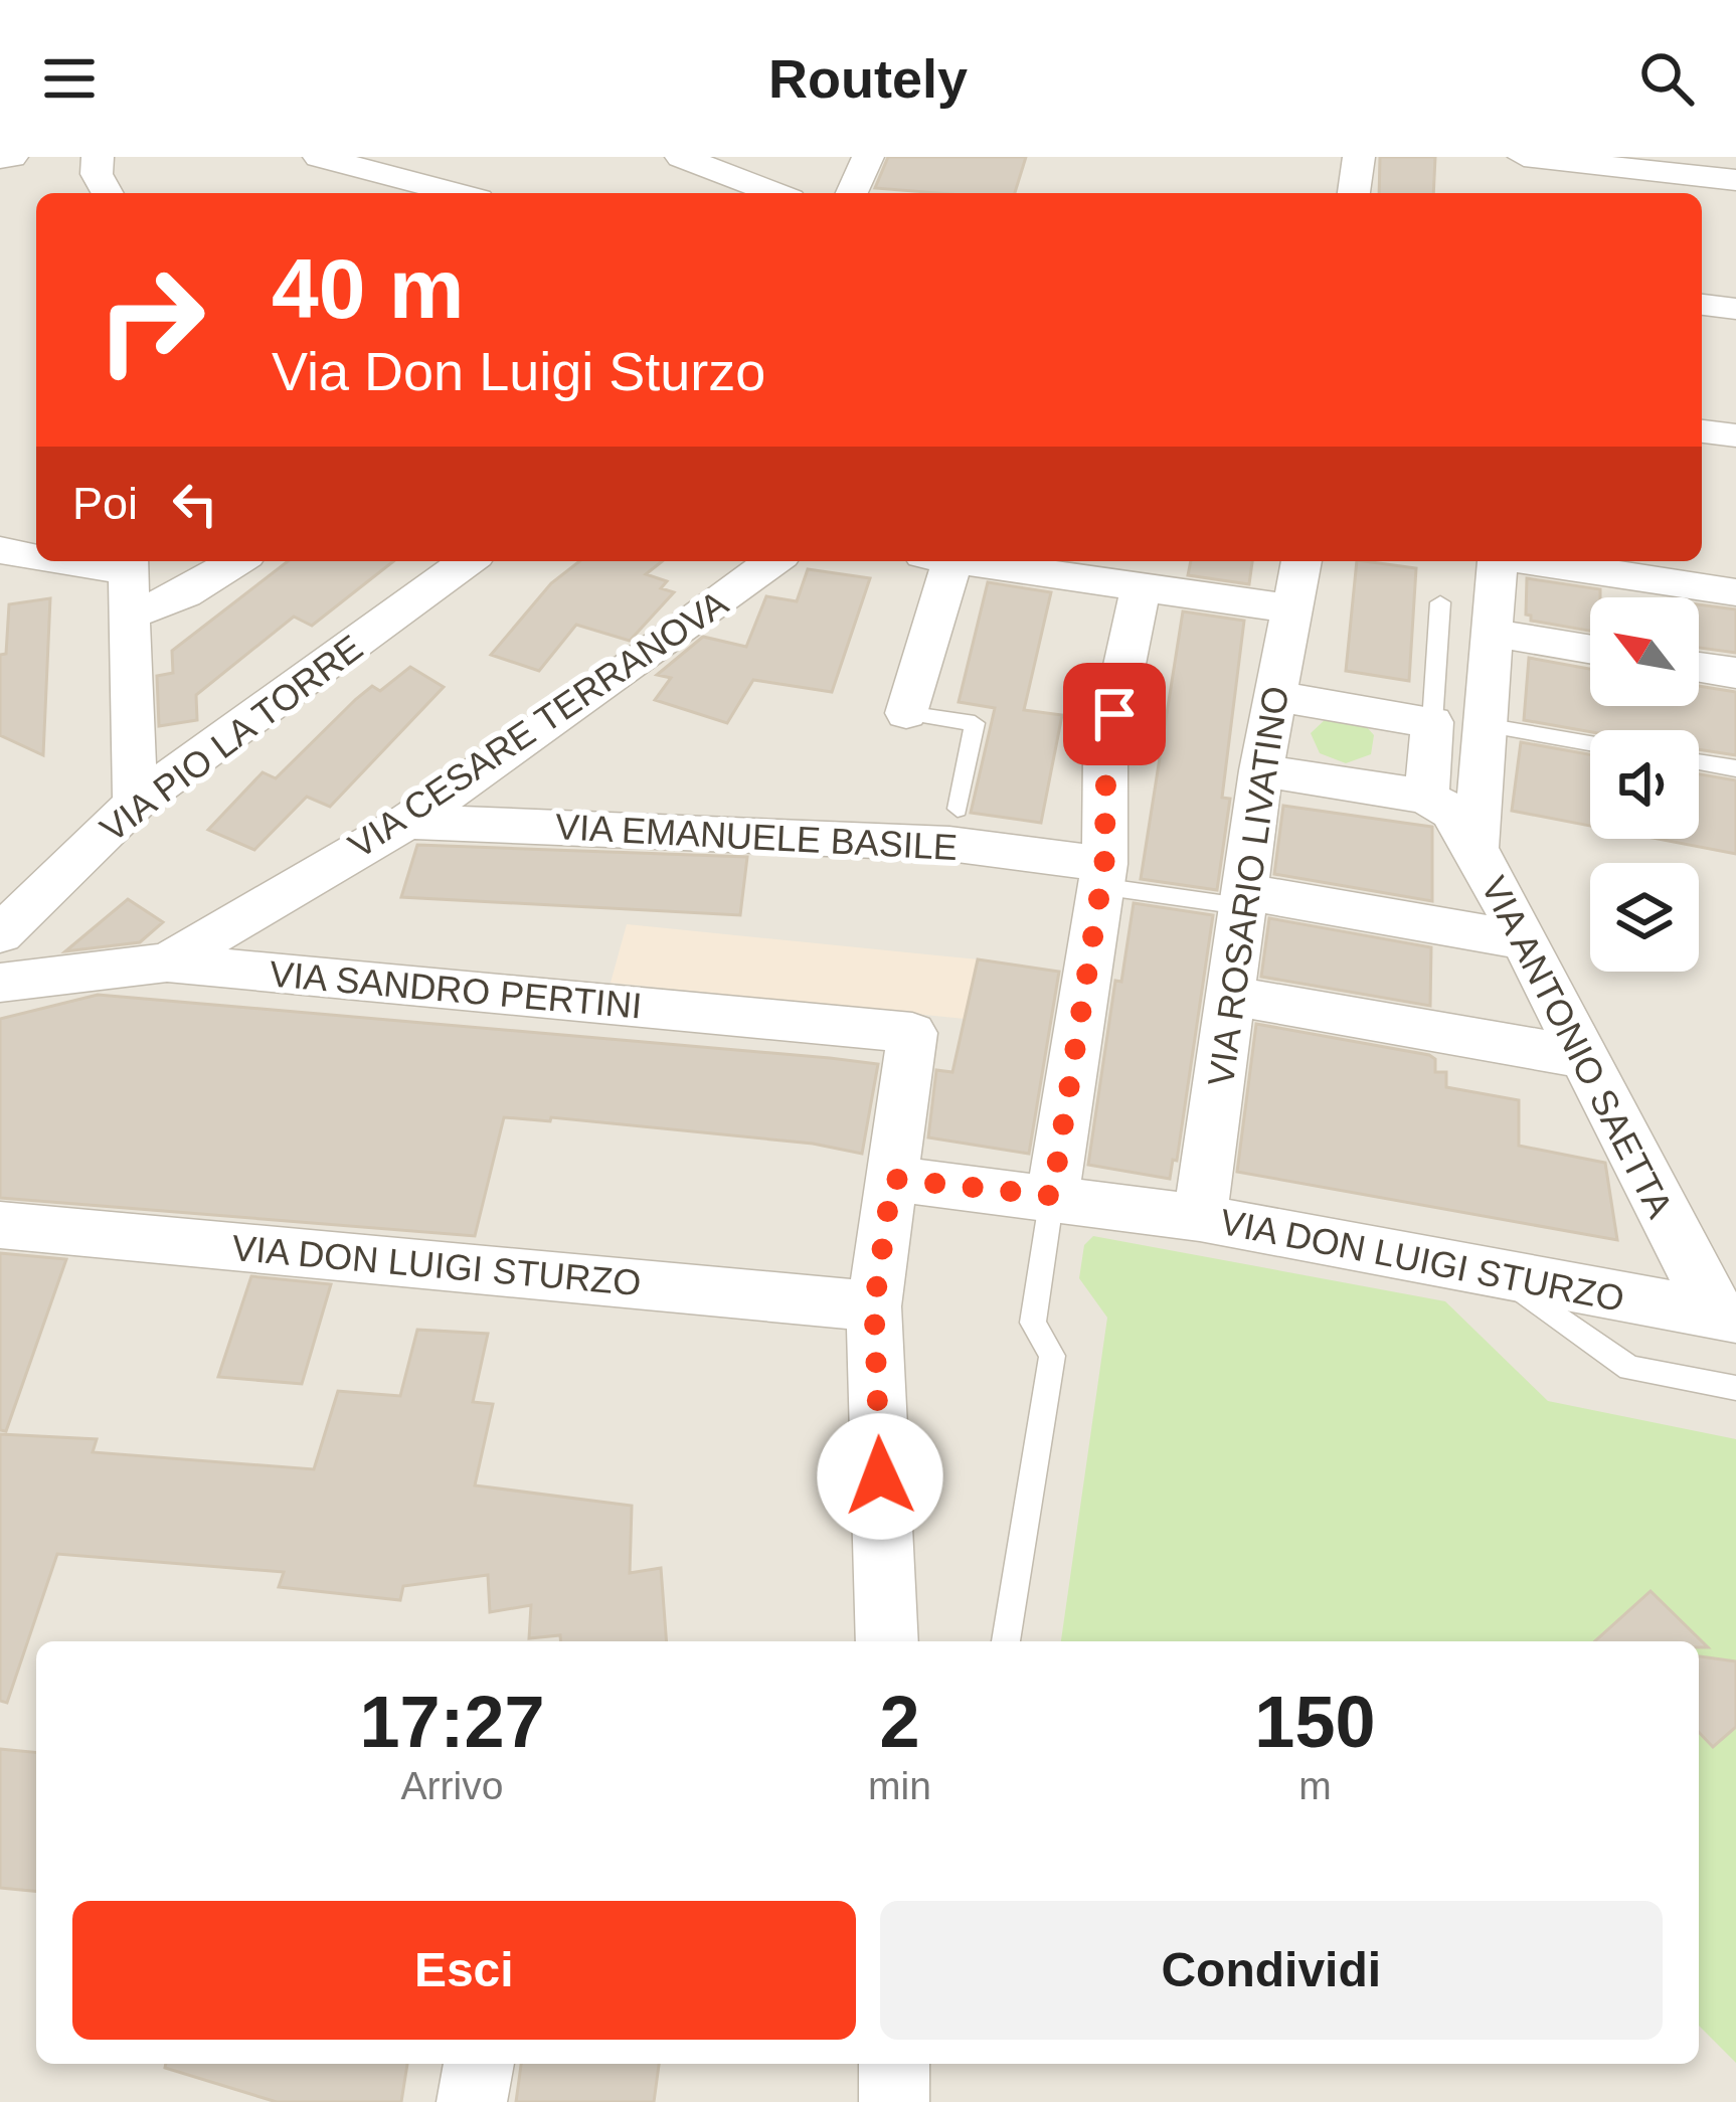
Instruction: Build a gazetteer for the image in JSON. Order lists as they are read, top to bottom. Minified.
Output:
{"streets":{"street":["VIA CESARE TERRANOVA","VIA PIO LA TORRE","VIA EMANUELE BASILE","VIA ROSARIO LIVATINO","VIA SANDRO PERTINI","VIA ANTONIO SAETTA","VIA DON LUIGI STURZO"]},"crossings":[["VIA CESARE TERRANOVA","VIA EMANUELE BASILE"],["VIA CESARE TERRANOVA","VIA SANDRO PERTINI"],["VIA ROSARIO LIVATINO","VIA DON LUIGI STURZO"],["VIA SANDRO PERTINI","VIA DON LUIGI STURZO"],["VIA ANTONIO SAETTA","VIA DON LUIGI STURZO"]],"north":"top left","page":{"header":"Routely","turn":["40 m","Via Don Luigi Sturzo"],"then":"Poi","eta":["17:27","Arrivo","2","min","150","m"],"buttons":["Esci","Condividi"]}}
